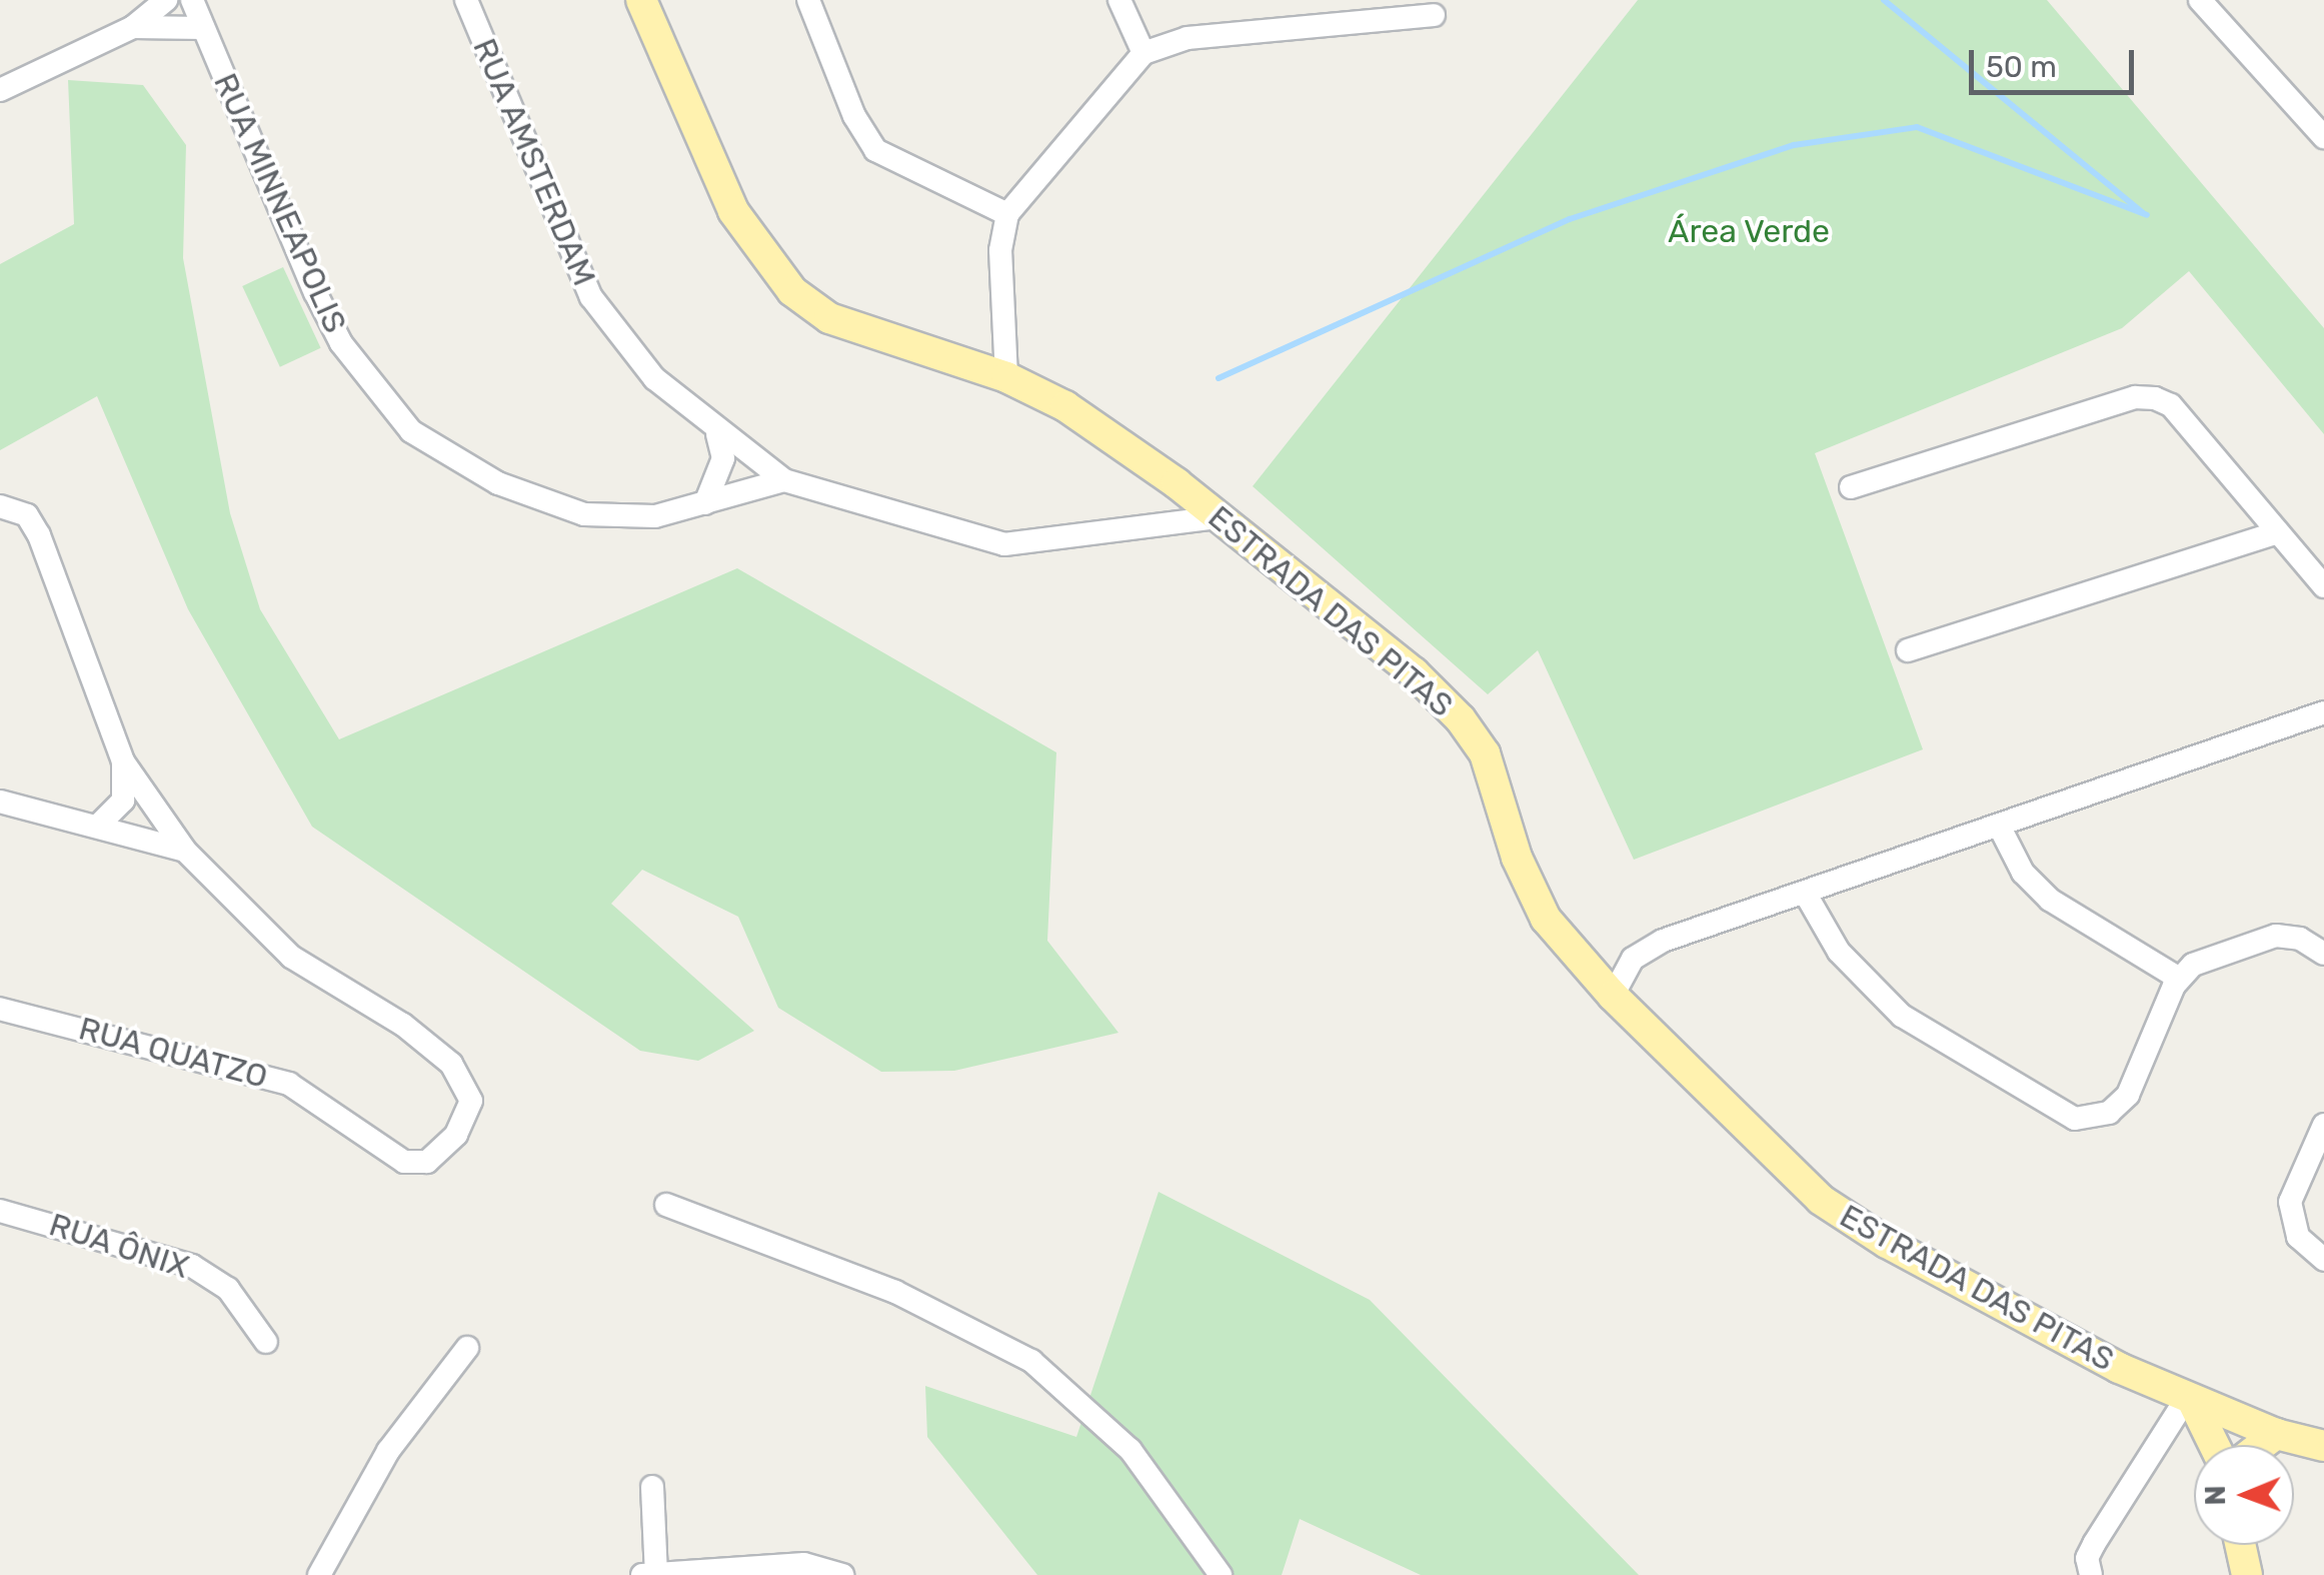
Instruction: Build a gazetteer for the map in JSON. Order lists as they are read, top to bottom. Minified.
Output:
{"streets":{"main road":["ESTRADA DAS PITAS"],"street":["RUA AMSTERDAM","RUA MINNEAPOLIS","RUA QUATZO","RUA ÔNIX"]},"crossings":[["RUA AMSTERDAM","RUA MINNEAPOLIS"]],"parks":["Área Verde"],"scale_bar":"50 m","north":"left"}
